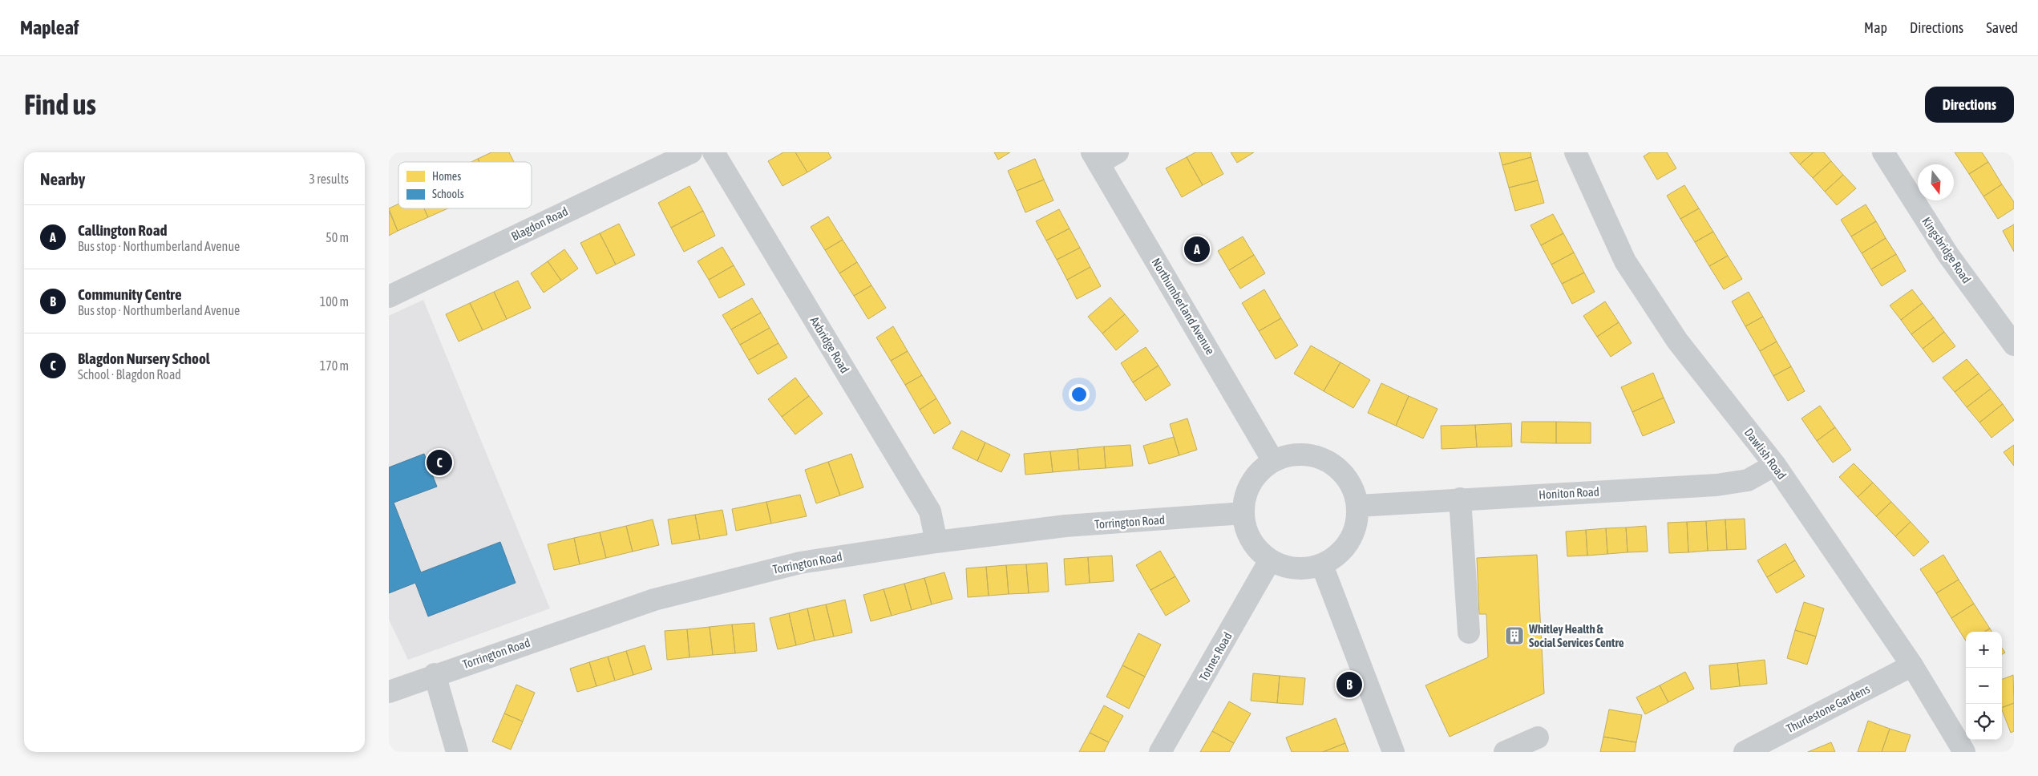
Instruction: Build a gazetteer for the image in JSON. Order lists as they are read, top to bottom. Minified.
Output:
{"streets":{"street":["Blagdon Road","Kingsbridge Road","Northumberland Avenue","Axbridge Road","Dawlish Road","Honiton Road","Torrington Road","Totnes Road","Thurlestone Gardens"]},"crossings":[["Northumberland Avenue","Honiton Road"],["Northumberland Avenue","Torrington Road"],["Northumberland Avenue","Totnes Road"],["Axbridge Road","Torrington Road"],["Dawlish Road","Honiton Road"],["Dawlish Road","Thurlestone Gardens"],["Honiton Road","Torrington Road"],["Honiton Road","Totnes Road"],["Torrington Road","Totnes Road"]],"places":{"building":["Whitley Health & Social Services Centre"]},"legend":["Homes","Schools"],"north":"bottom","page":{"header":"Mapleaf","nav":["Map","Directions","Saved"],"buttons":"Directions","title":"Find us","heading":["Nearby","3 results"],"list":[{"mark":"A","name":"Callington Road","note":"Bus stop · Northumberland Avenue","value":"50 m"},{"mark":"B","name":"Community Centre","note":"Bus stop · Northumberland Avenue","value":"100 m"},{"mark":"C","name":"Blagdon Nursery School","note":"School · Blagdon Road","value":"170 m"}],"pins":["A","C","B"],"map_buttons":["+","−"]}}
